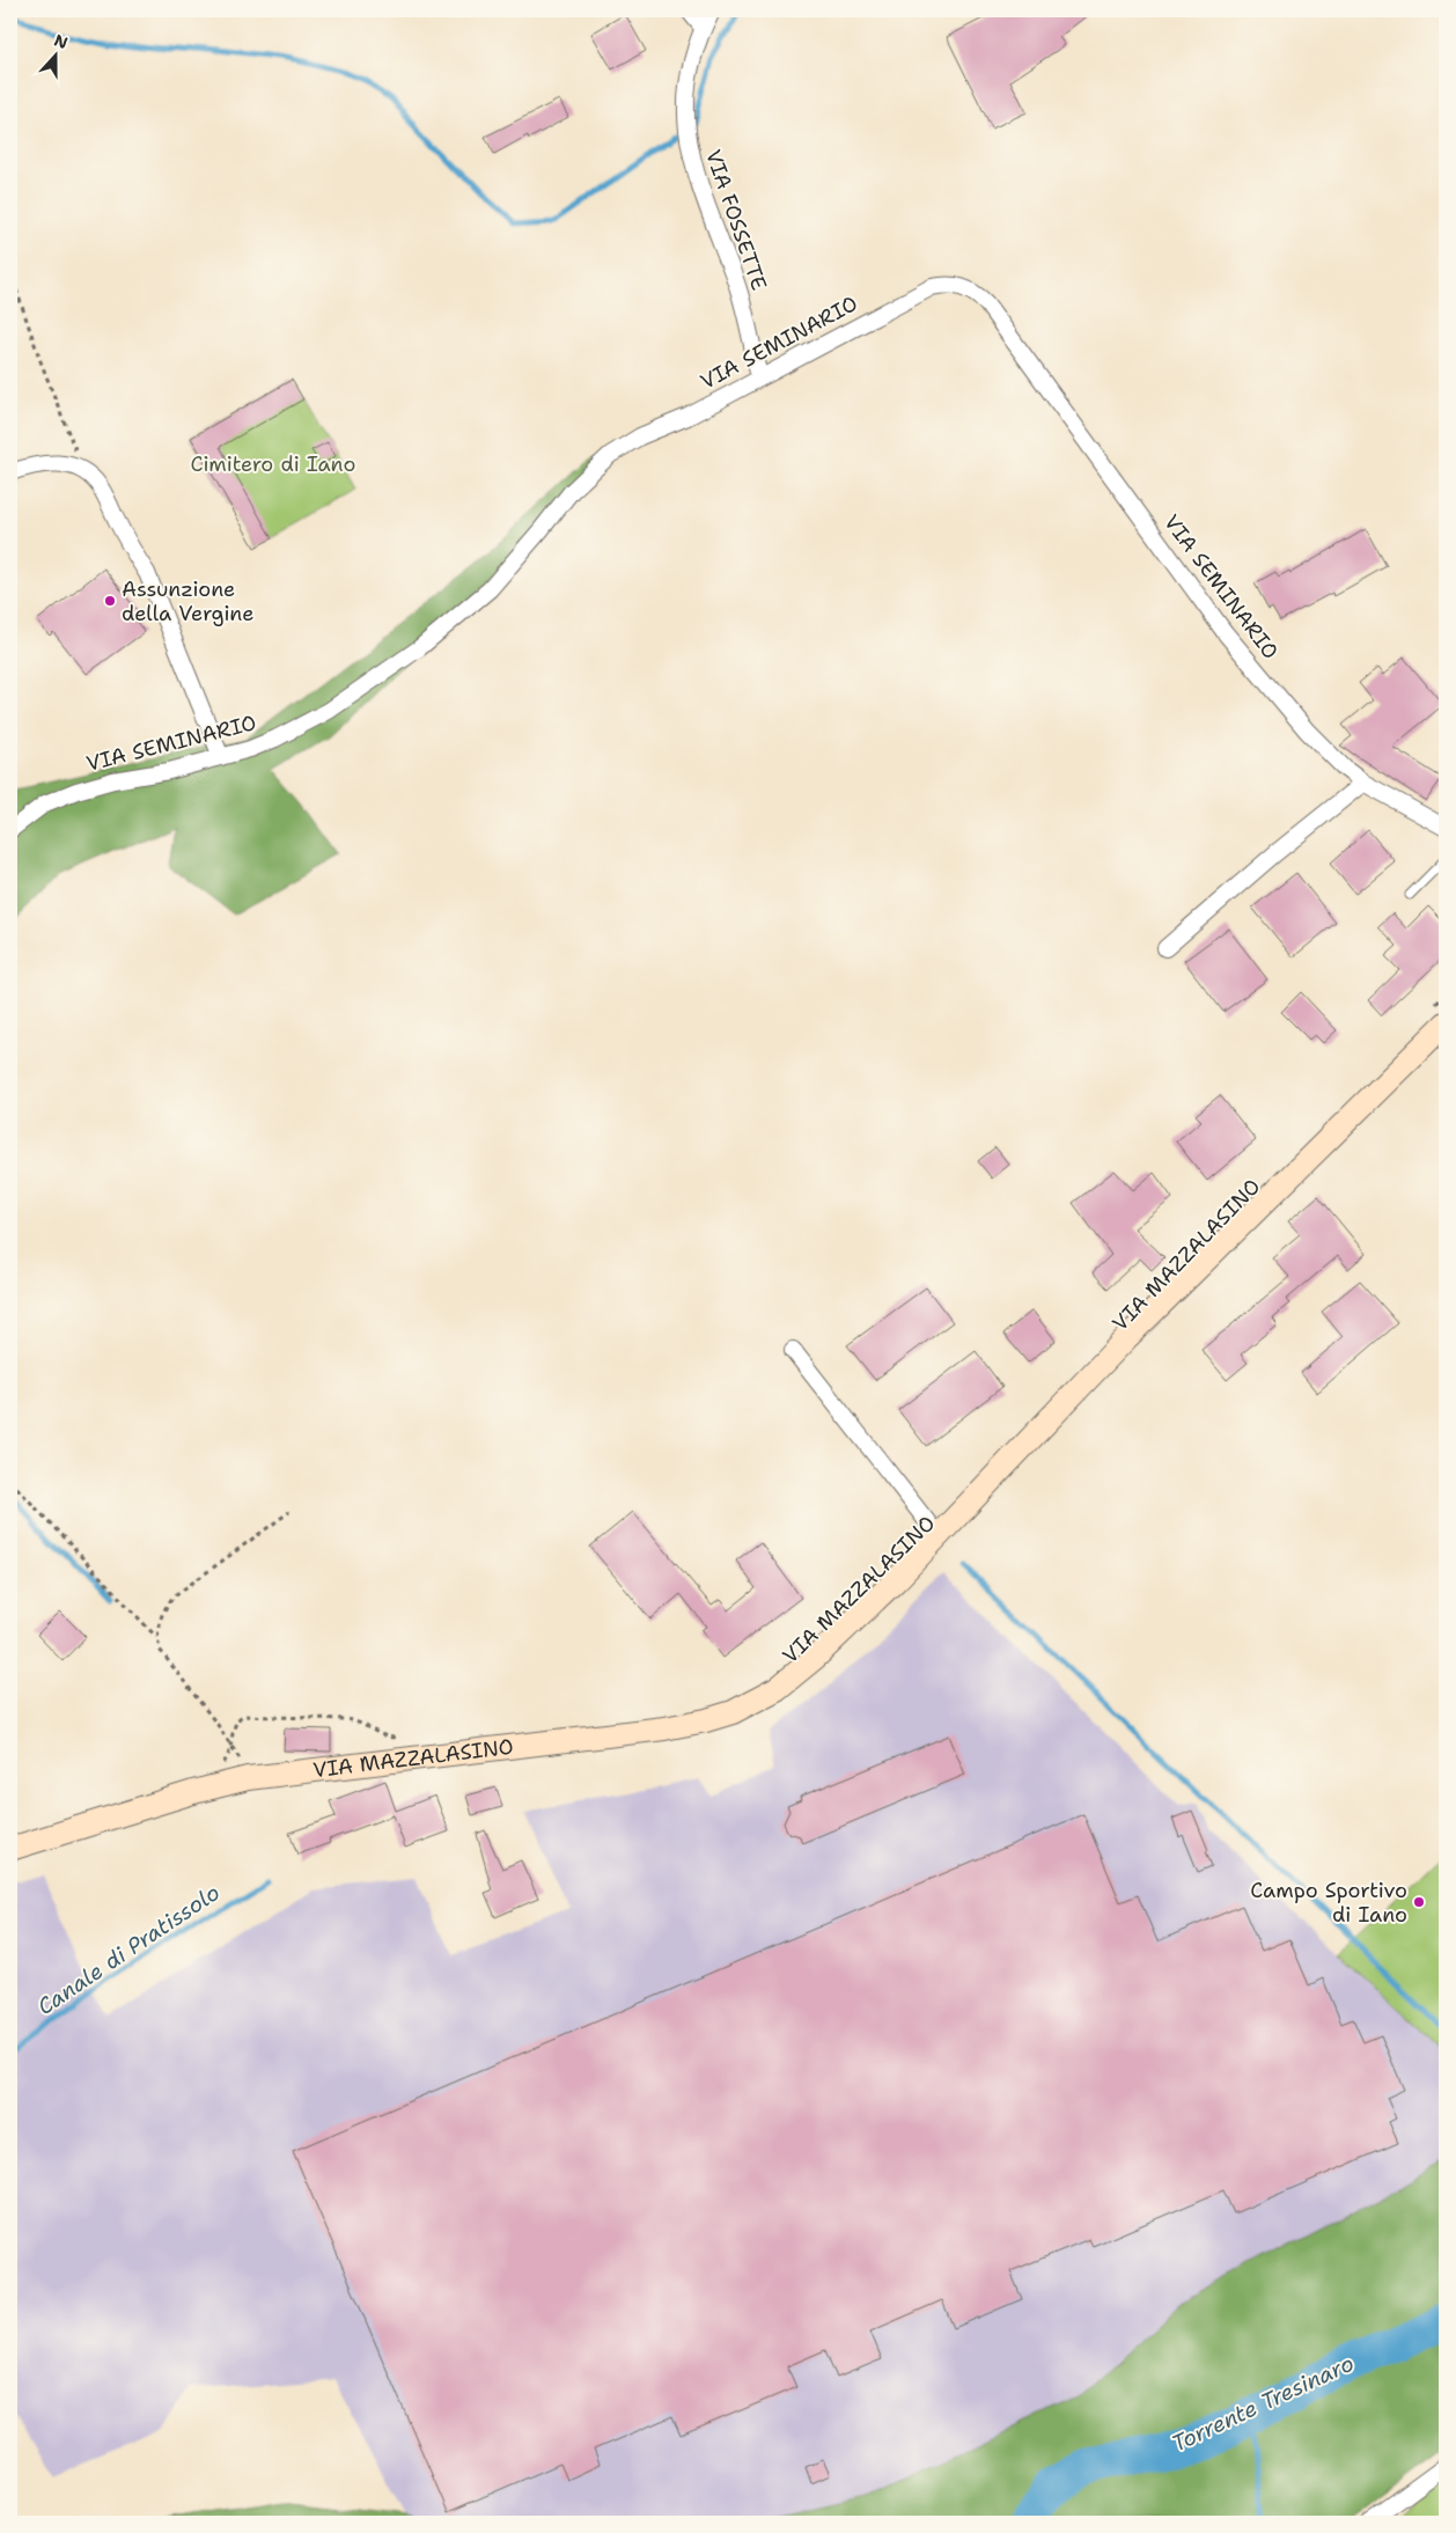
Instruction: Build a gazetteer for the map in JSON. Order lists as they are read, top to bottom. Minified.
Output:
{"streets":{"main road":["VIA MAZZALASINO"],"street":["VIA FOSSETTE","VIA SEMINARIO"]},"crossings":[["VIA FOSSETTE","VIA SEMINARIO"]],"water":["Canale di Pratissolo","Torrente Tresinaro"],"parks":["Cimitero di Iano"],"places":["Assunzione della Vergine","Campo Sportivo di Iano"],"north":"top"}
